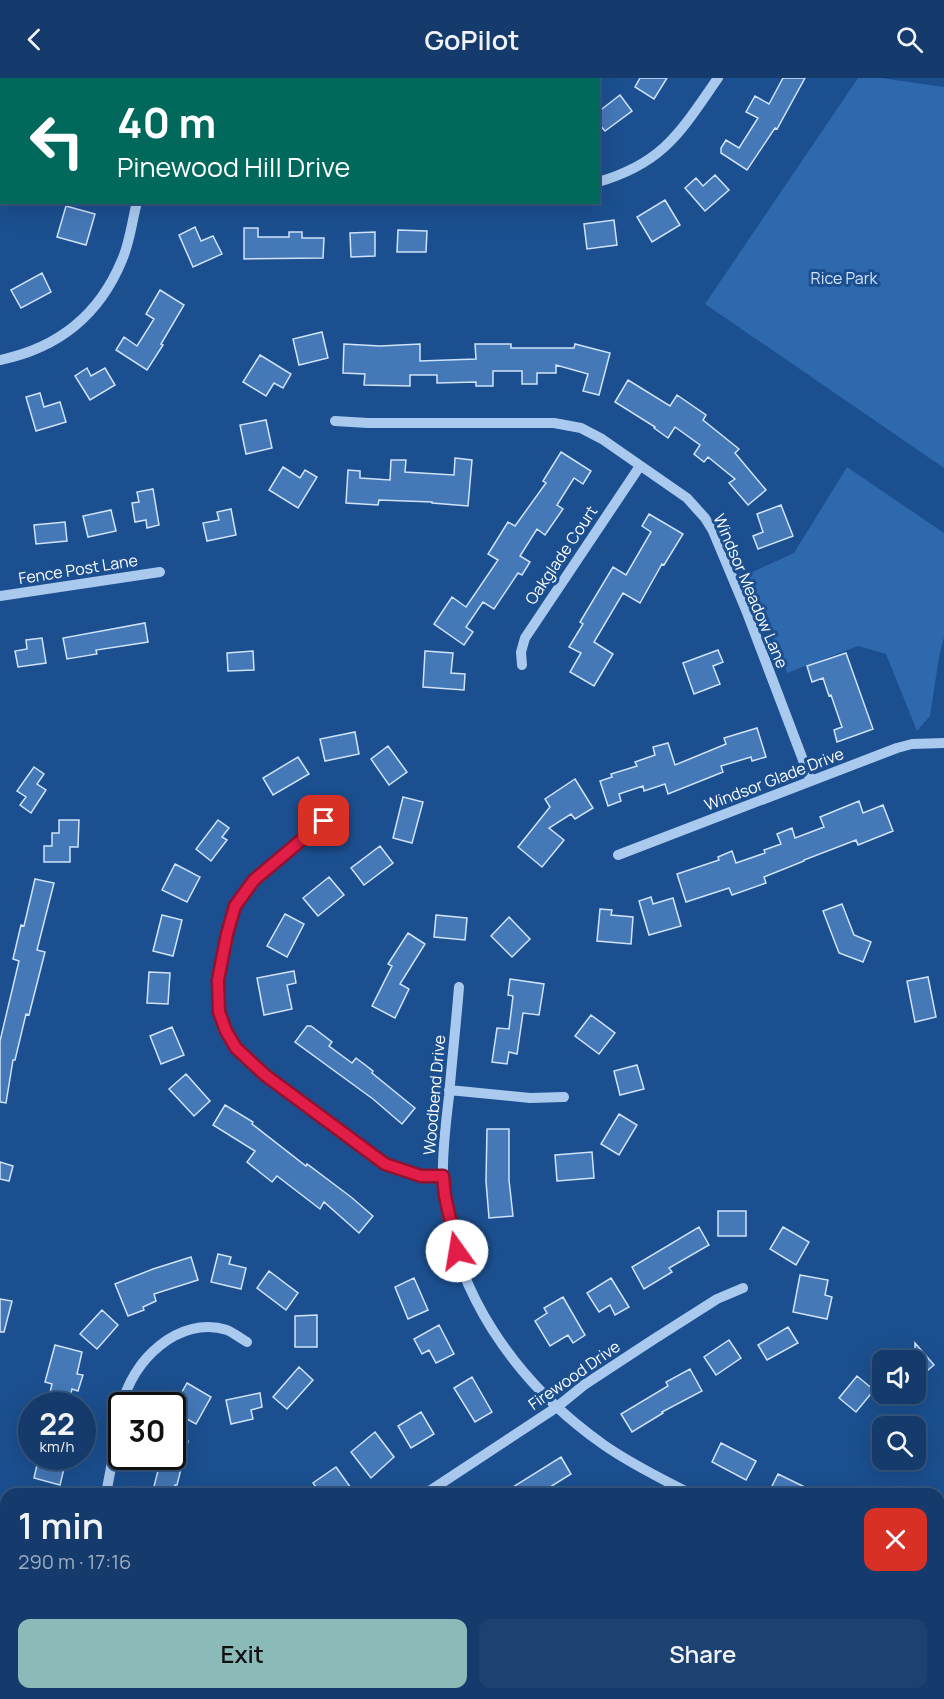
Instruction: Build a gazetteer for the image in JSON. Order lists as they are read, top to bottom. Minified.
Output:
{"streets":{"street":["Oakglade Court","Fence Post Lane","Windsor Meadow Lane","Windsor Glade Drive","Woodbend Drive","Firewood Drive"]},"crossings":[["Oakglade Court","Windsor Meadow Lane"],["Windsor Meadow Lane","Windsor Glade Drive"],["Woodbend Drive","Firewood Drive"]],"parks":["Rice Park"],"page":{"header":"GoPilot","turn":["40 m","Pinewood Hill Drive"],"speed":"22 km/h","limit":"30","heading":["1 min","290 m · 17:16"],"buttons":["Exit","Share"]}}
